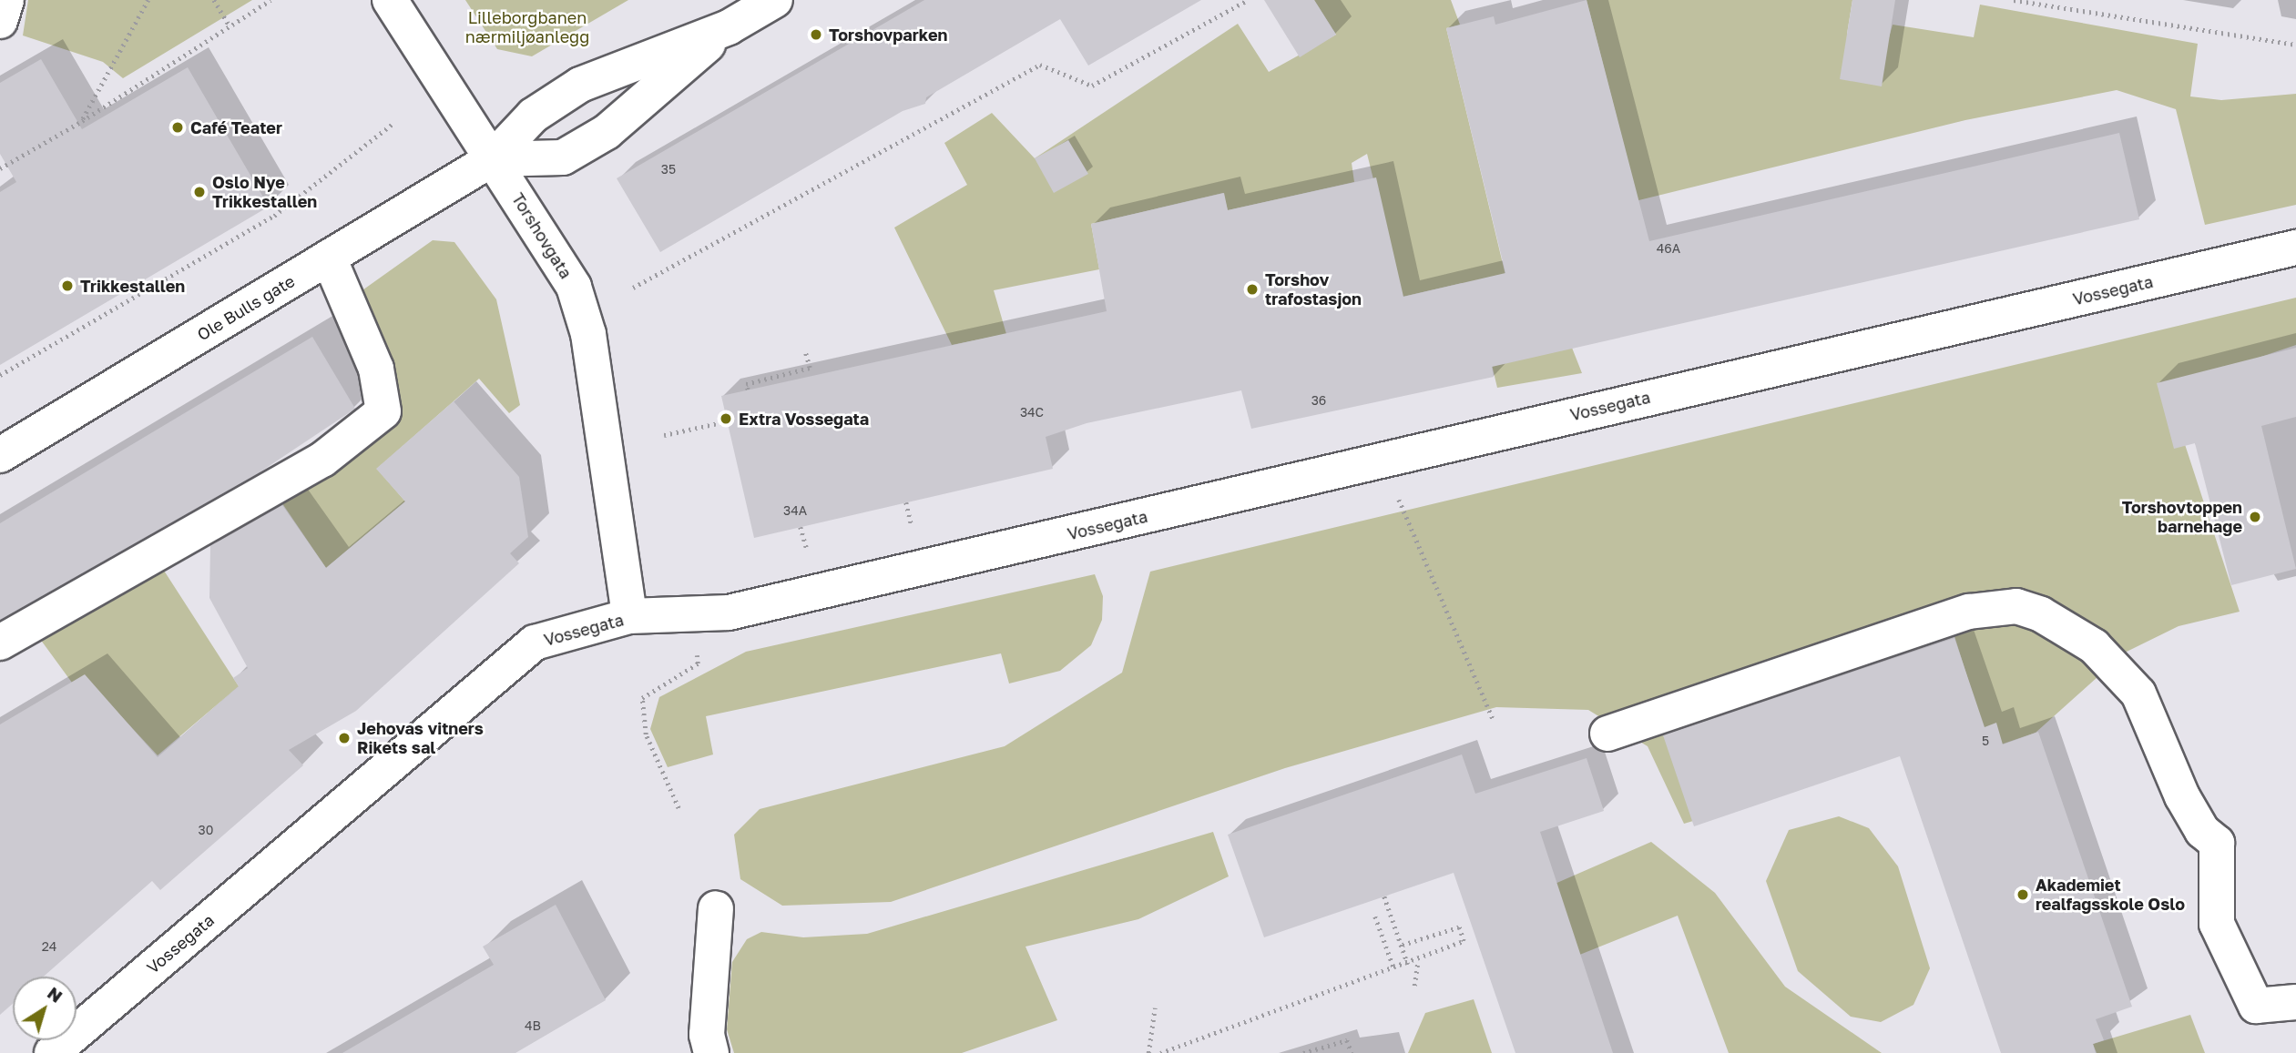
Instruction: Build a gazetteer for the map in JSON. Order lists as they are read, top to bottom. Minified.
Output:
{"streets":{"street":["Torshovgata","Vossegata","Ole Bulls gate"]},"crossings":[["Torshovgata","Vossegata"],["Torshovgata","Ole Bulls gate"]],"parks":["Lilleborgbanen nærmiljøanlegg"],"places":["Torshovparken","Café Teater","Oslo Nye Trikkestallen","Trikkestallen","Torshov trafostasjon","Extra Vossegata","Torshovtoppen barnehage","Jehovas vitners Rikets sal","Akademiet realfagsskole Oslo"],"house_numbers":["35","46A","36","34C","34A","5","30","24","4B"],"north":"top right"}
